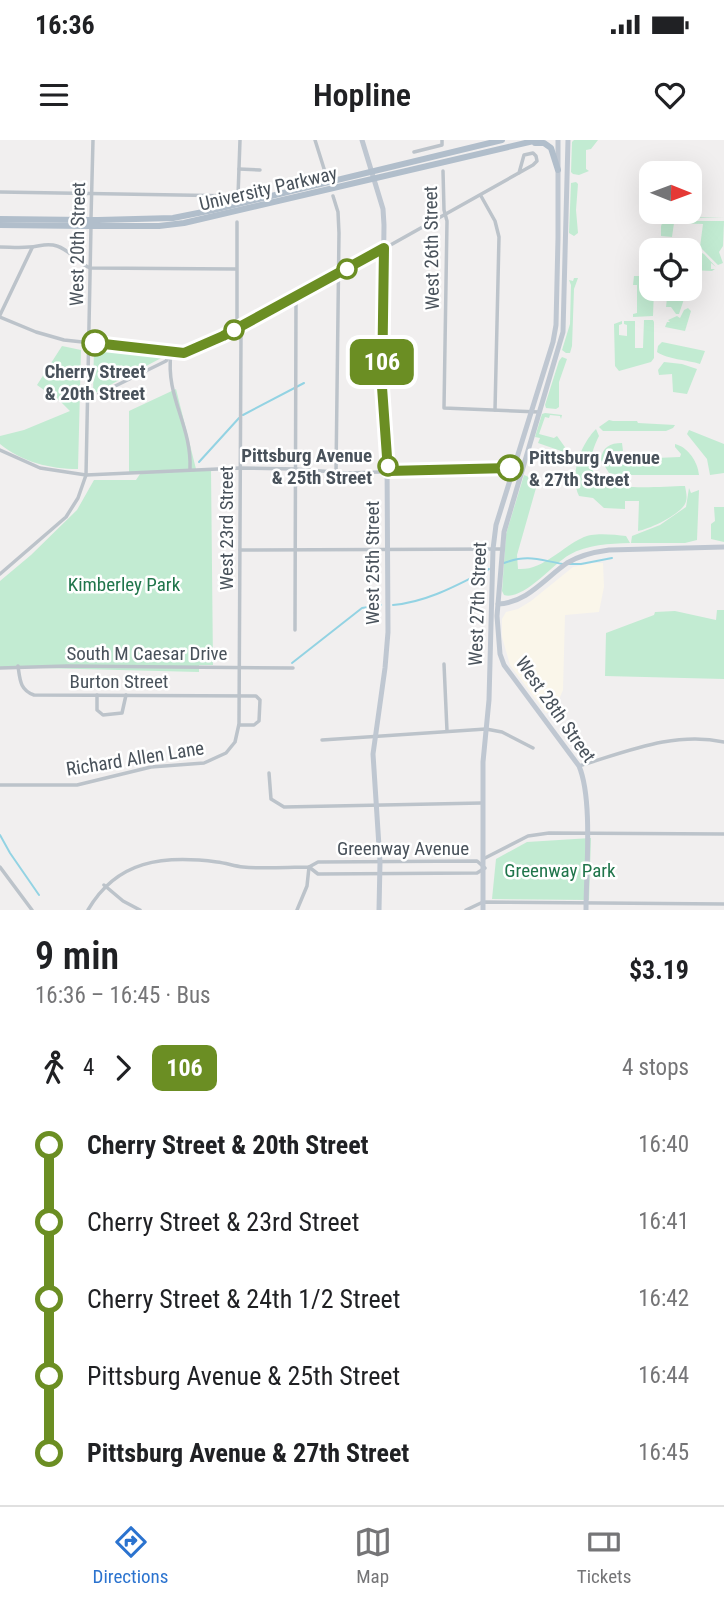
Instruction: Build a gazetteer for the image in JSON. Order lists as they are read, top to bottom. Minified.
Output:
{"streets":{"main road":["University Parkway"],"street":["West 20th Street","West 26th Street","West 23rd Street","West 25th Street","West 27th Street","South M Caesar Drive","Burton Street","West 28th Street","Richard Allen Lane","Greenway Avenue"]},"crossings":[["University Parkway","West 25th Street"],["West 23rd Street","South M Caesar Drive"],["West 23rd Street","Richard Allen Lane"],["West 25th Street","Greenway Avenue"],["West 27th Street","West 28th Street"],["West 27th Street","Greenway Avenue"],["South M Caesar Drive","Burton Street"],["South M Caesar Drive","Richard Allen Lane"],["Burton Street","Richard Allen Lane"],["West 28th Street","Greenway Avenue"]],"parks":["Kimberley Park","Greenway Park"],"places":["Cherry Street & 20th Street","Pittsburg Avenue & 25th Street","Pittsburg Avenue & 27th Street"],"lines":["bus line 106"],"north":"right","page":{"status":"16:36","header":"Hopline","on_map":"106","heading":["9 min","16:36 – 16:45 · Bus","$3.19"],"legs":["4","106","4 stops"],"list":[{"name":"Cherry Street & 20th Street","value":"16:40"},{"name":"Cherry Street & 23rd Street","value":"16:41"},{"name":"Cherry Street & 24th 1/2 Street","value":"16:42"},{"name":"Pittsburg Avenue & 25th Street","value":"16:44"},{"name":"Pittsburg Avenue & 27th Street","value":"16:45"}],"tabs":["Directions","Map","Tickets"]}}
